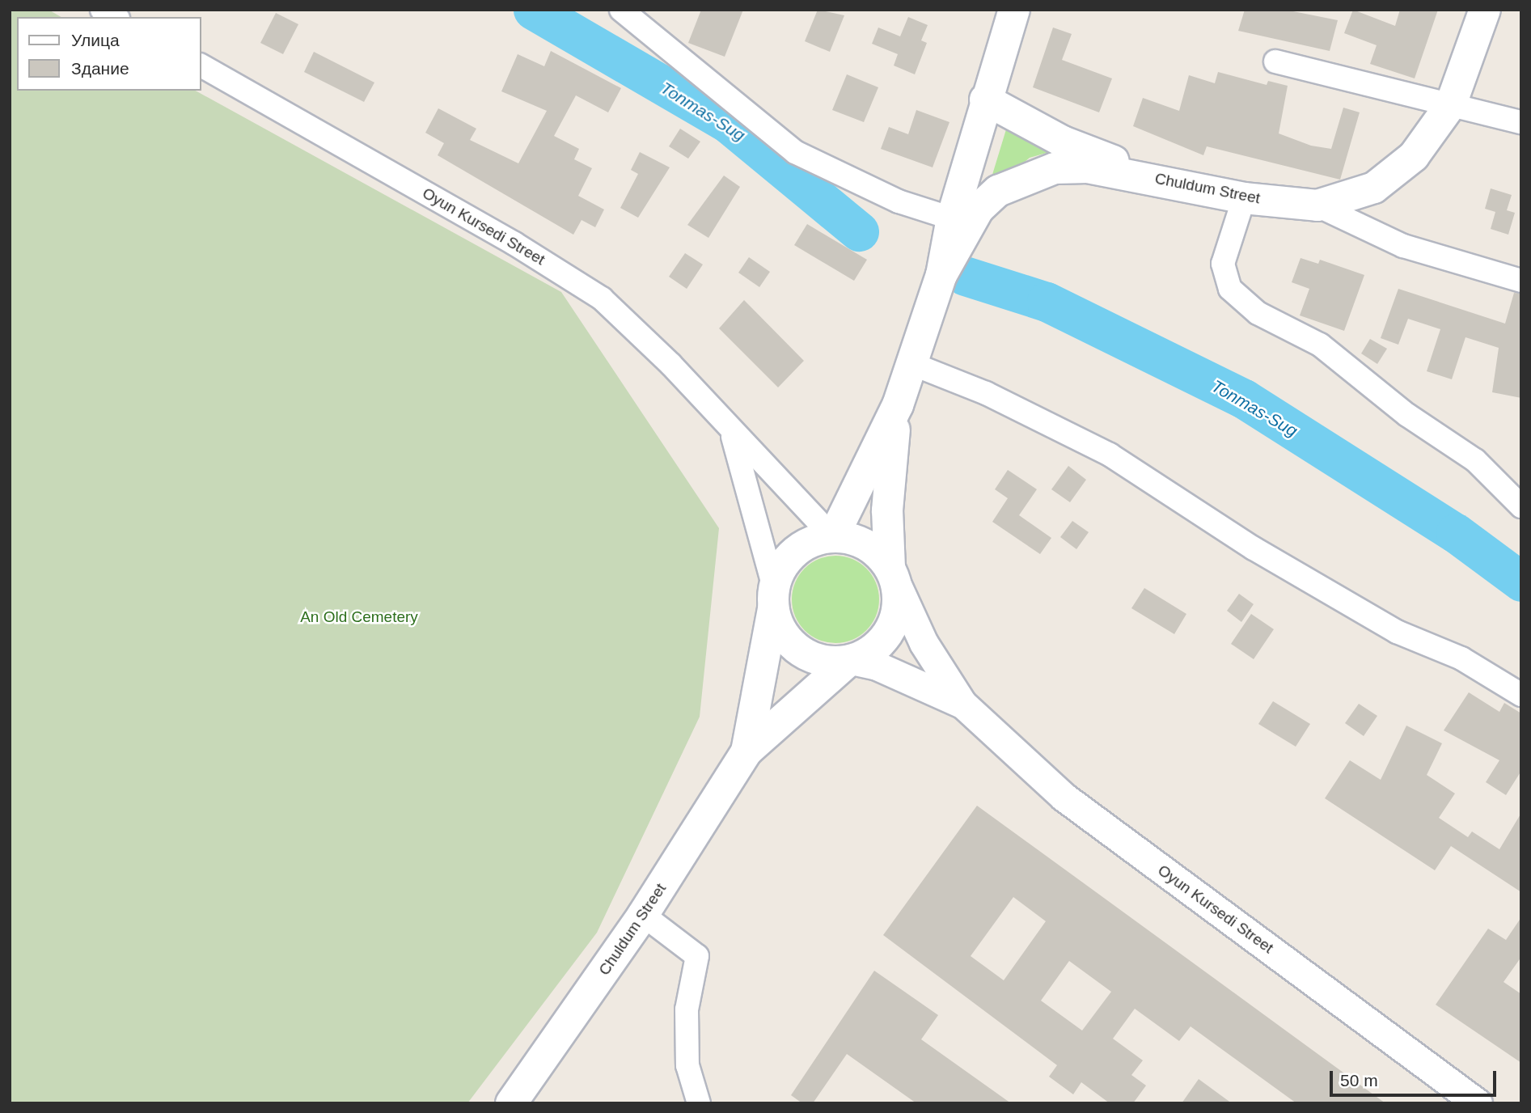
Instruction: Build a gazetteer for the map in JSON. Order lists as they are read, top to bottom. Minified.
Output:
{"streets":{"main road":["Chuldum Street"],"street":["Oyun Kursedi Street"]},"crossings":[["Chuldum Street","Oyun Kursedi Street"]],"water":["Tonmas-Sug"],"parks":["An Old Cemetery"],"legend":["Улица","Здание"],"scale_bar":"50 m"}
